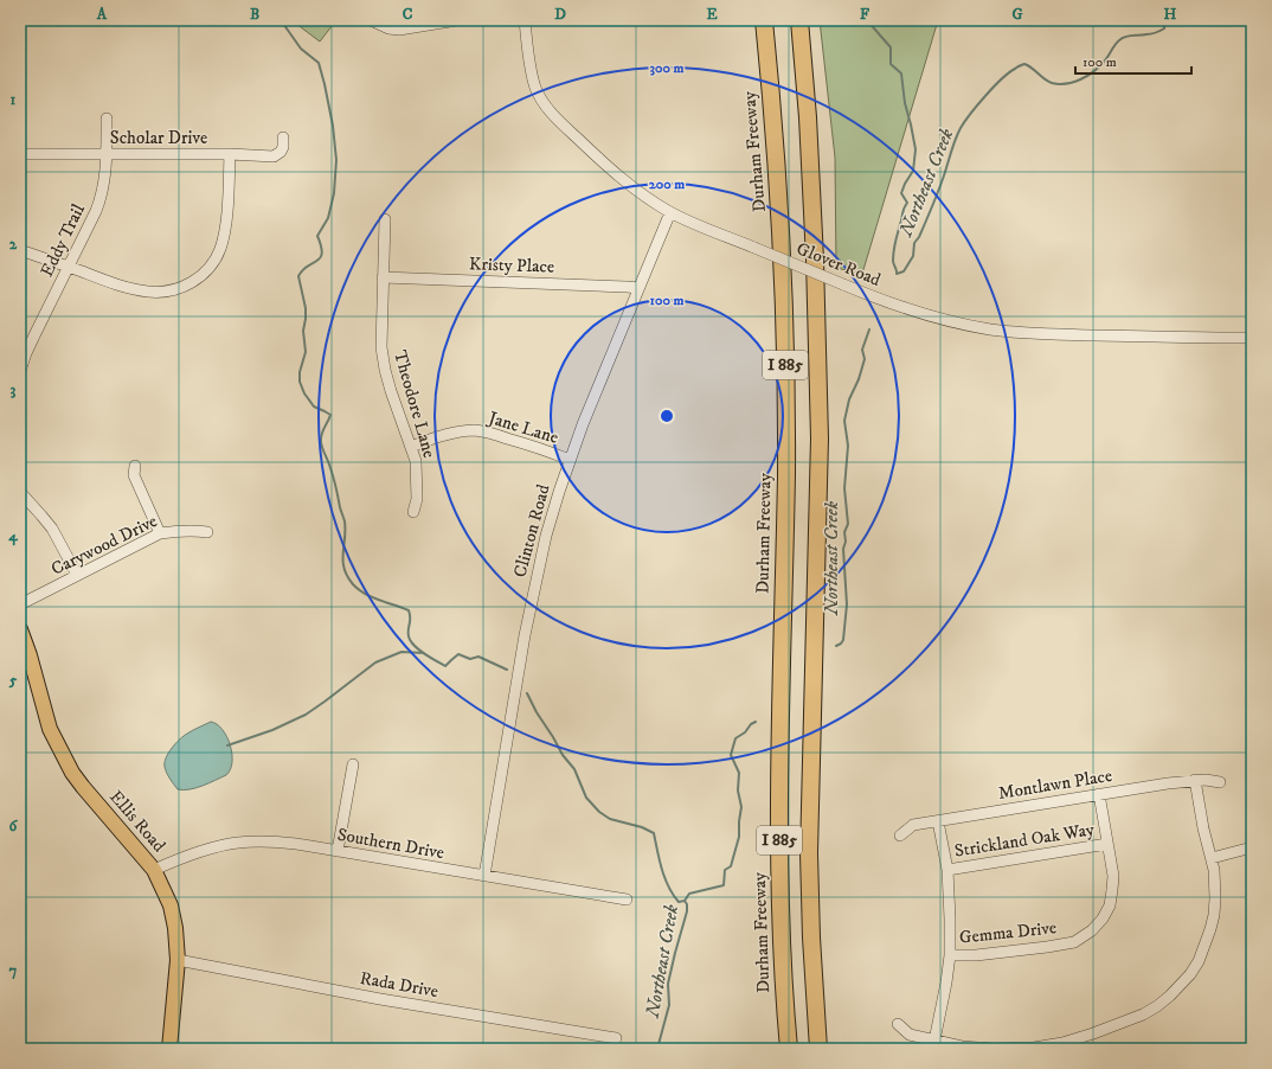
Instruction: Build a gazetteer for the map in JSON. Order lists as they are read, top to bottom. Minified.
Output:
{"streets":{"highway":["Durham Freeway","I 885"],"main road":["Ellis Road"],"street":["Scholar Drive","Eddy Trail","Glover Road","Kristy Place","Theodore Lane","Jane Lane","Clinton Road","Carywood Drive","Montlawn Place","Strickland Oak Way","Southern Drive","Gemma Drive","Rada Drive"]},"crossings":[["Scholar Drive","Eddy Trail"],["Glover Road","Clinton Road"],["Kristy Place","Theodore Lane"],["Kristy Place","Clinton Road"],["Theodore Lane","Jane Lane"],["Jane Lane","Clinton Road"],["Clinton Road","Southern Drive"],["Montlawn Place","Gemma Drive"],["Ellis Road","Southern Drive"],["Ellis Road","Rada Drive"],["Strickland Oak Way","Gemma Drive"]],"water":["Northeast Creek"],"scale_bar":"100 m","grid":{"columns":["A","B","C","D","E","F","G","H"],"rows":["1","2","3","4","5","6","7"]},"rings":["300 m","200 m","100 m"]}
